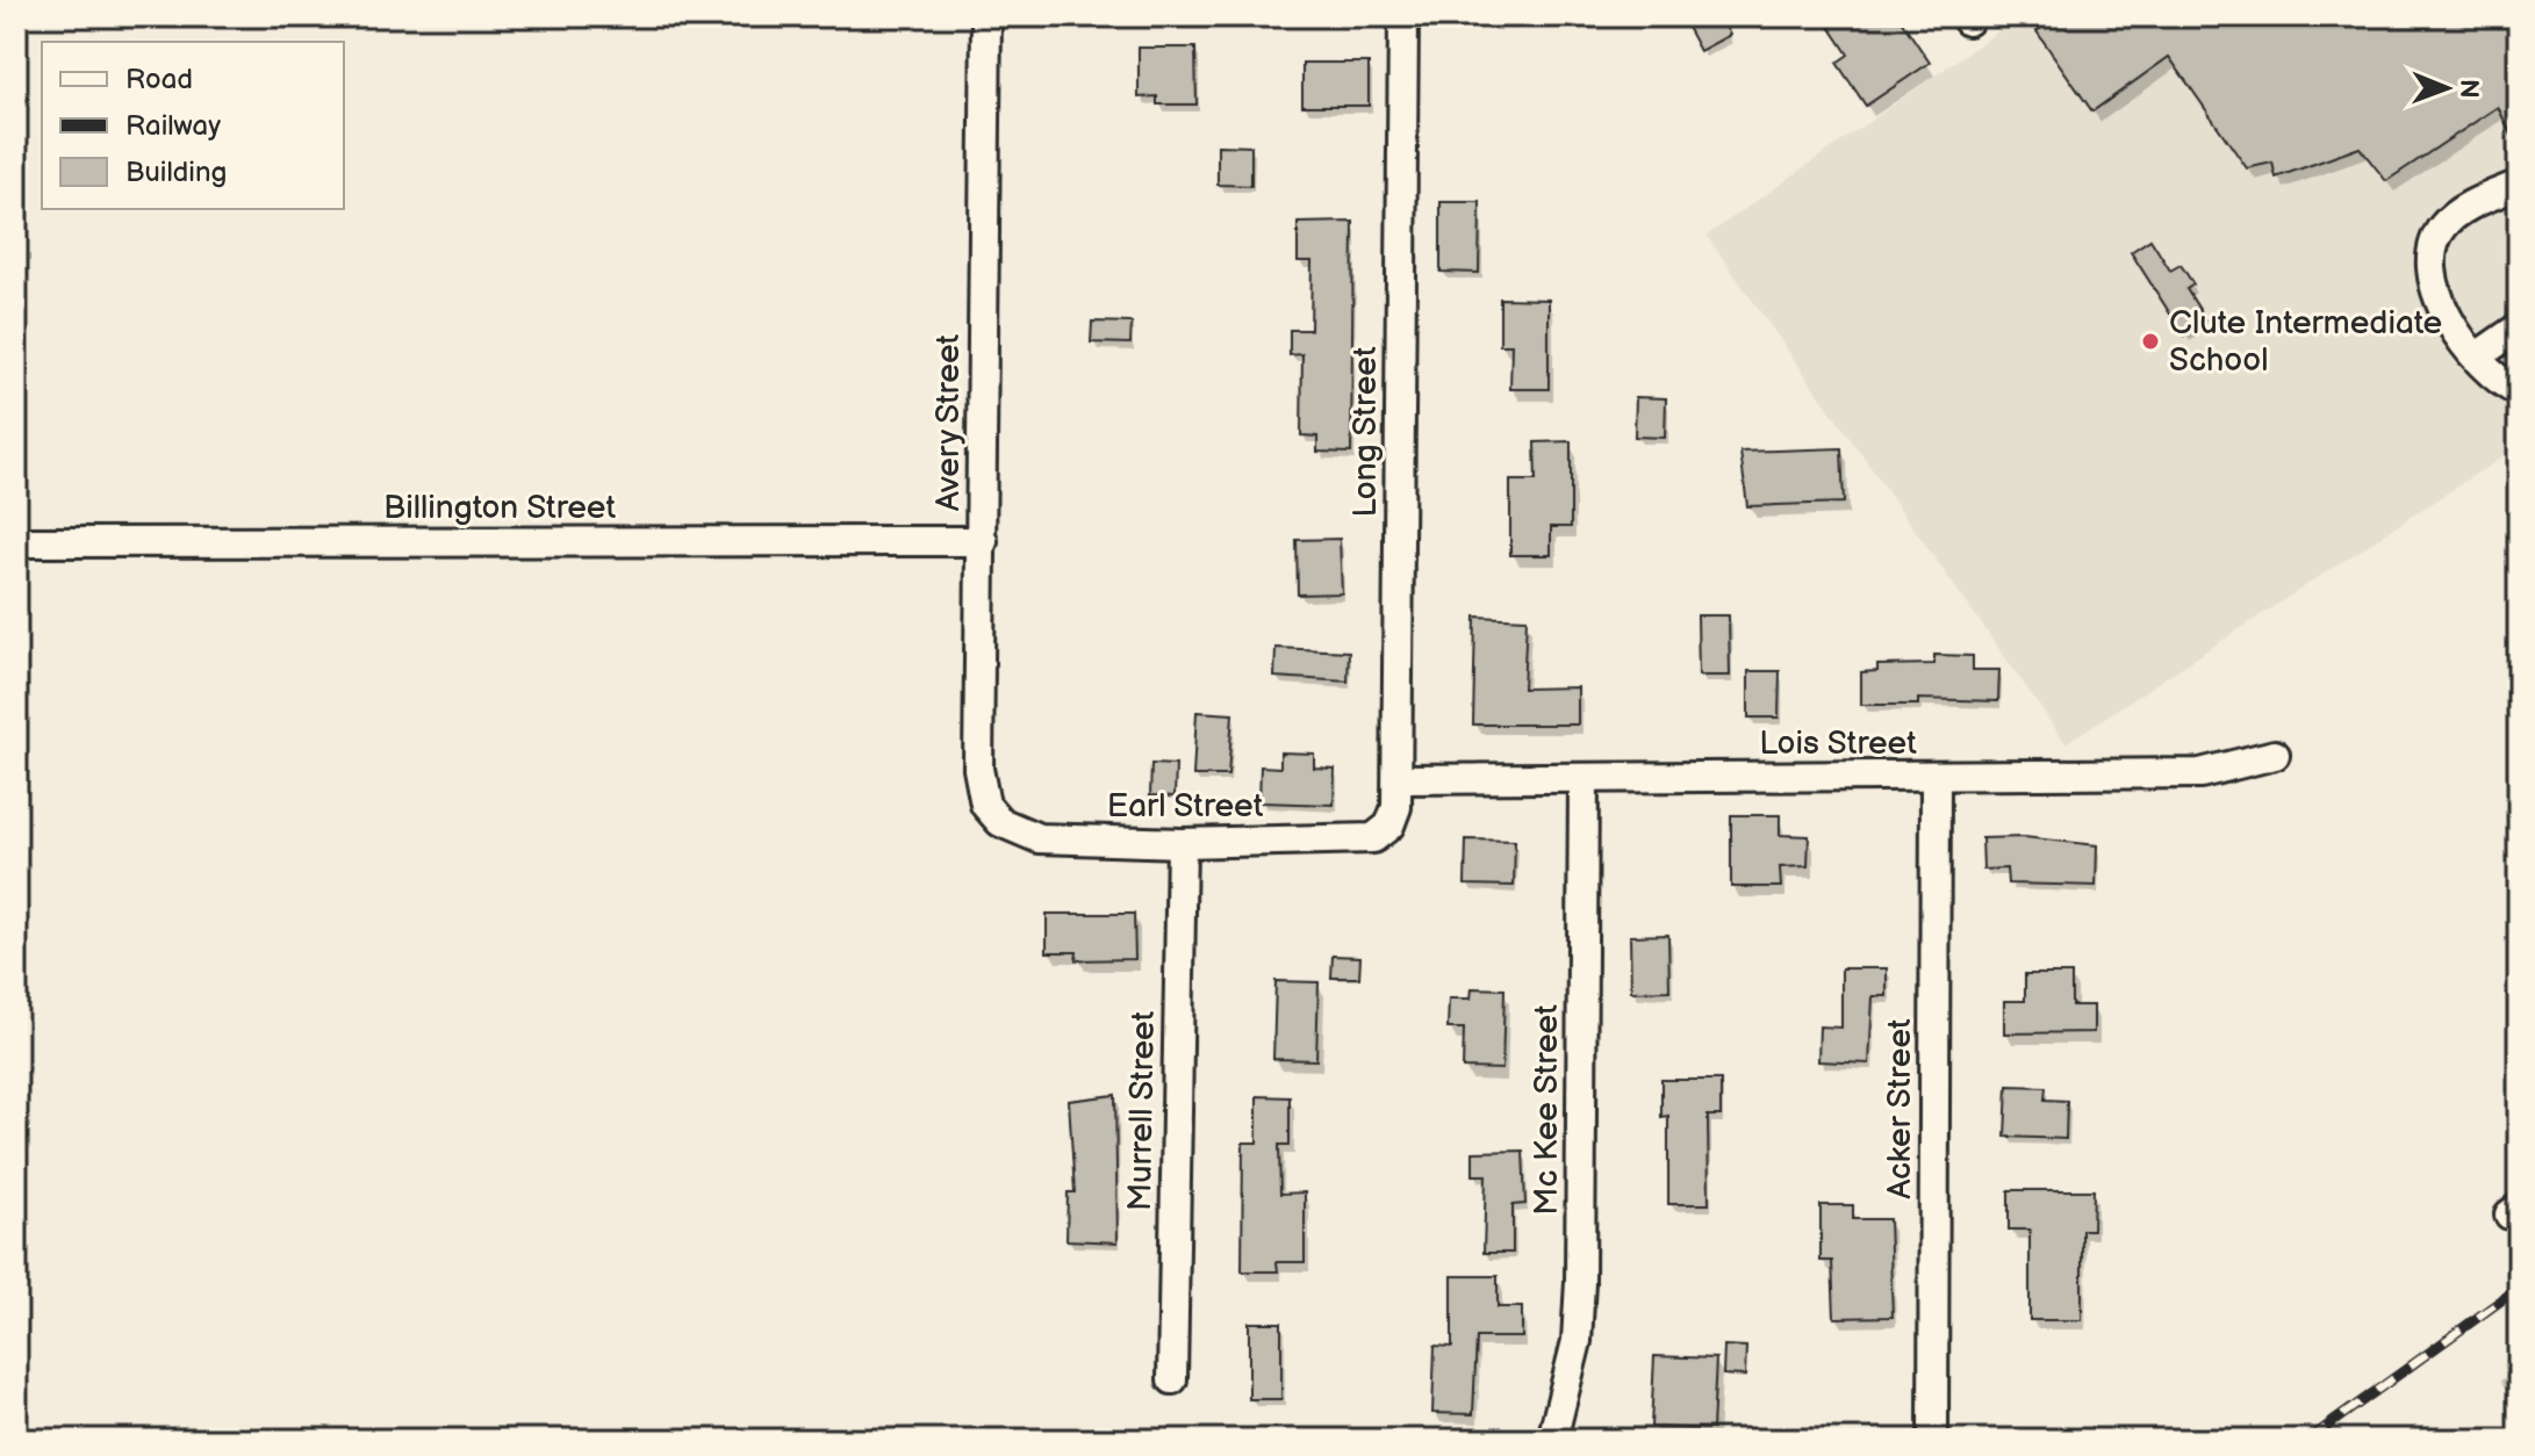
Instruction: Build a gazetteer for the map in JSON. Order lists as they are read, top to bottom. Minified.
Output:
{"streets":{"street":["Avery Street","Long Street","Billington Street","Lois Street","Earl Street","Acker Street","Mc Kee Street","Murrell Street"]},"crossings":[["Avery Street","Billington Street"],["Avery Street","Earl Street"],["Long Street","Lois Street"],["Long Street","Earl Street"],["Lois Street","Acker Street"],["Lois Street","Mc Kee Street"],["Earl Street","Murrell Street"]],"places":["Clute Intermediate School"],"legend":["Road","Railway","Building"],"north":"right"}
